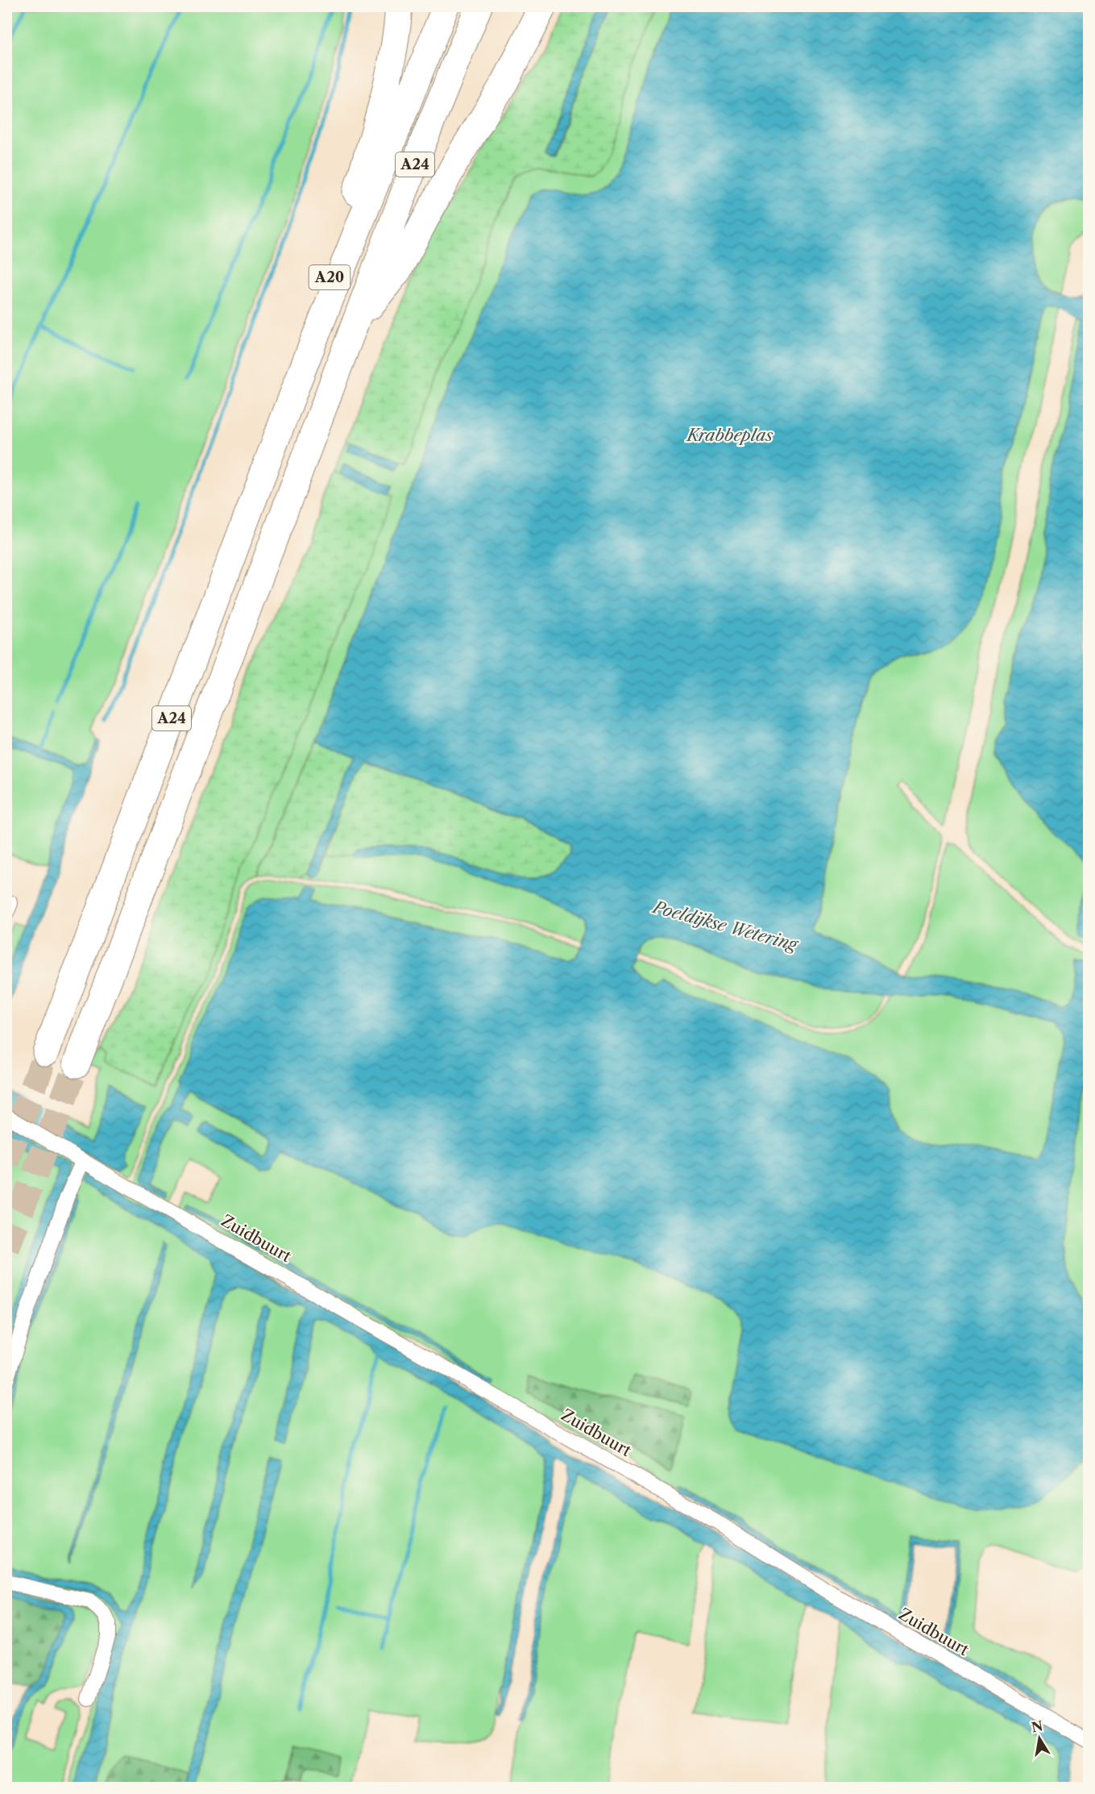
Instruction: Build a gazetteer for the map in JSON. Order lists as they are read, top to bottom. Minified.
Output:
{"streets":{"highway":["A24","A20"],"street":["Zuidbuurt"]},"crossings":[["A24","A20"]],"water":["Krabbeplas","Poeldijkse Wetering"],"north":"top"}
